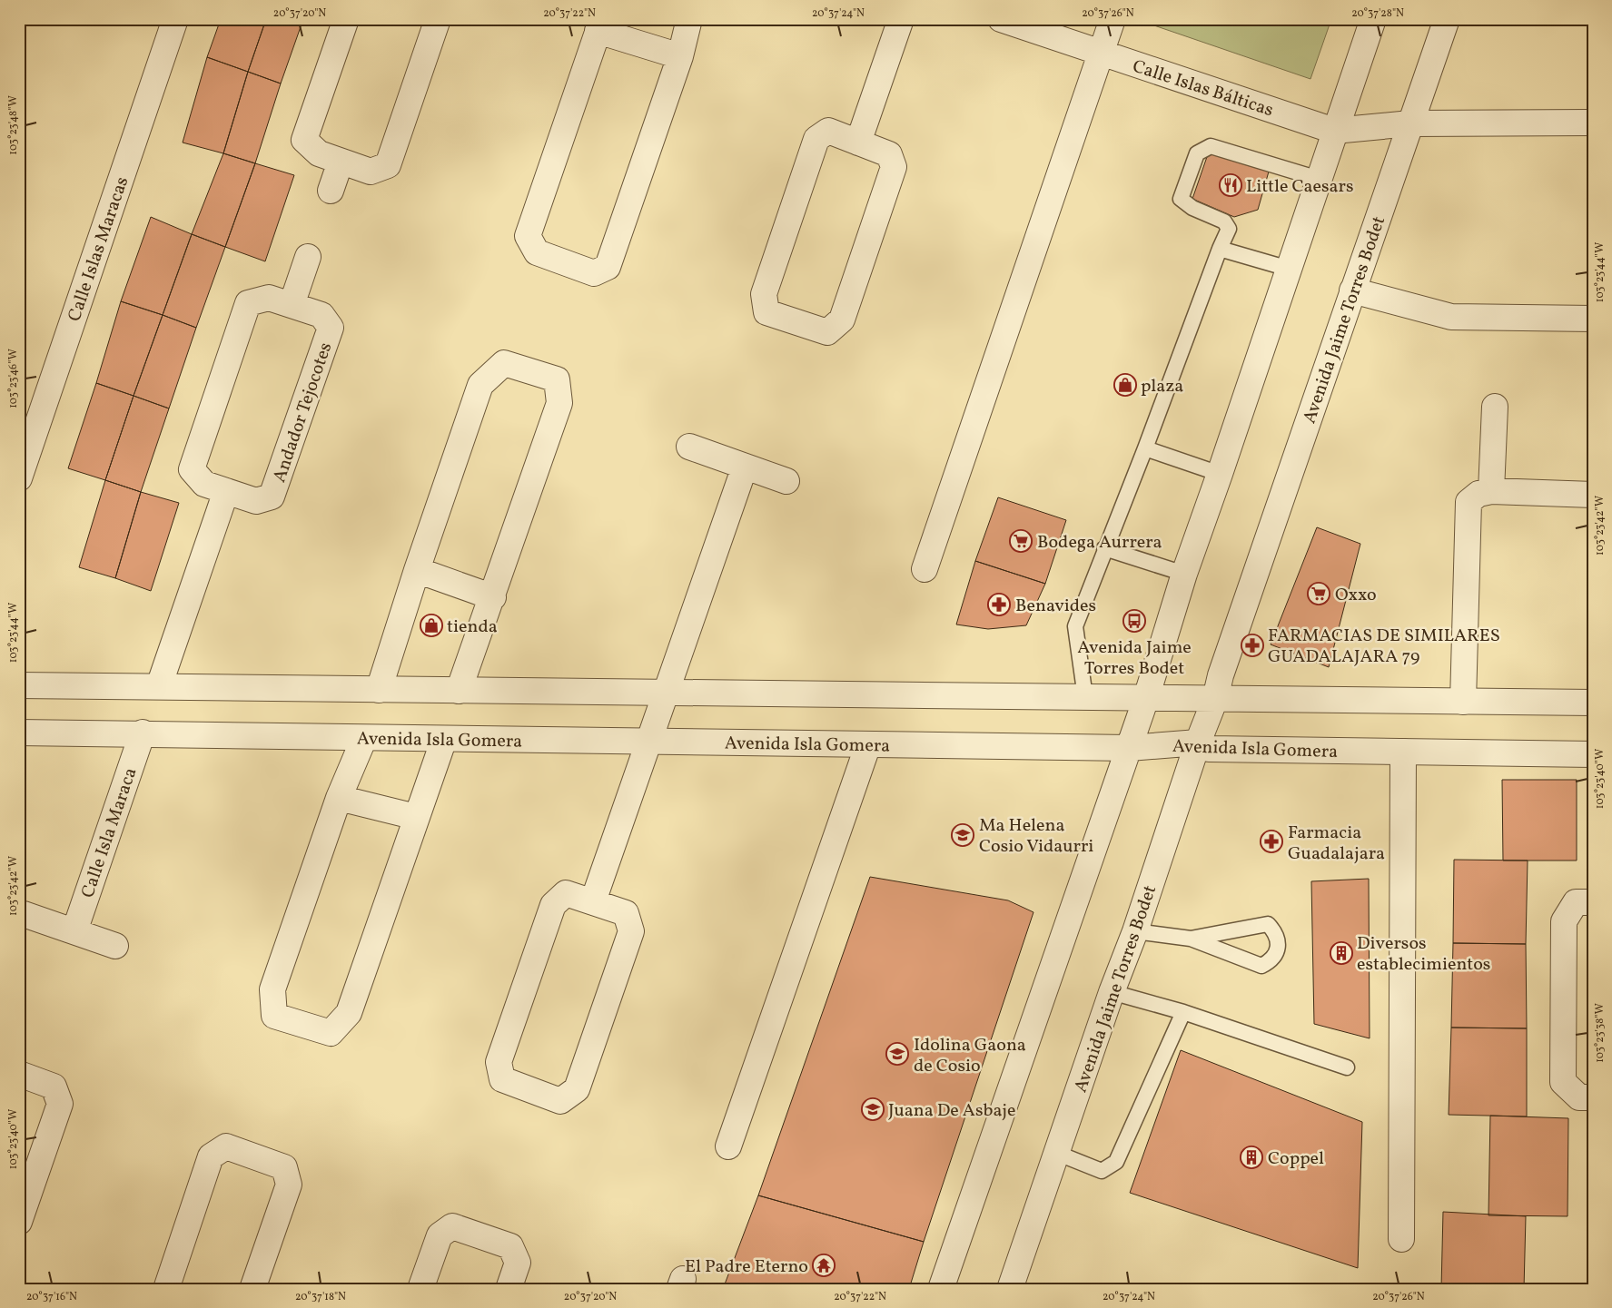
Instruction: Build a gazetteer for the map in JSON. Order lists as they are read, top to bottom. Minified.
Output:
{"streets":{"street":["Calle Islas Bálticas","Calle Islas Maracas","Avenida Jaime Torres Bodet","Andador Tejocotes","Avenida Isla Gomera","Calle Isla Maraca"]},"crossings":[["Calle Islas Bálticas","Avenida Jaime Torres Bodet"],["Avenida Jaime Torres Bodet","Avenida Isla Gomera"],["Avenida Isla Gomera","Calle Isla Maraca"]],"places":{"restaurant":["Little Caesars"],"shop":["plaza","tienda"],"supermarket":["Bodega Aurrera","Oxxo"],"pharmacy":["Benavides","FARMACIAS DE SIMILARES GUADALAJARA 79","Farmacia Guadalajara"],"bus stop":["Avenida Jaime Torres Bodet"],"school or university":["Ma Helena Cosio Vidaurri","Idolina Gaona de Cosio","Juana De Asbaje"],"building":["Diversos establecimientos","Coppel"],"temple":["El Padre Eterno"]},"coordinates":["20°37'20\"N","20°37'22\"N","20°37'24\"N","20°37'26\"N","20°37'28\"N","103°23'48\"W","103°23'44\"W","103°23'46\"W","103°23'42\"W","103°23'40\"W","103°23'38\"W","20°37'16\"N","20°37'18\"N"]}
